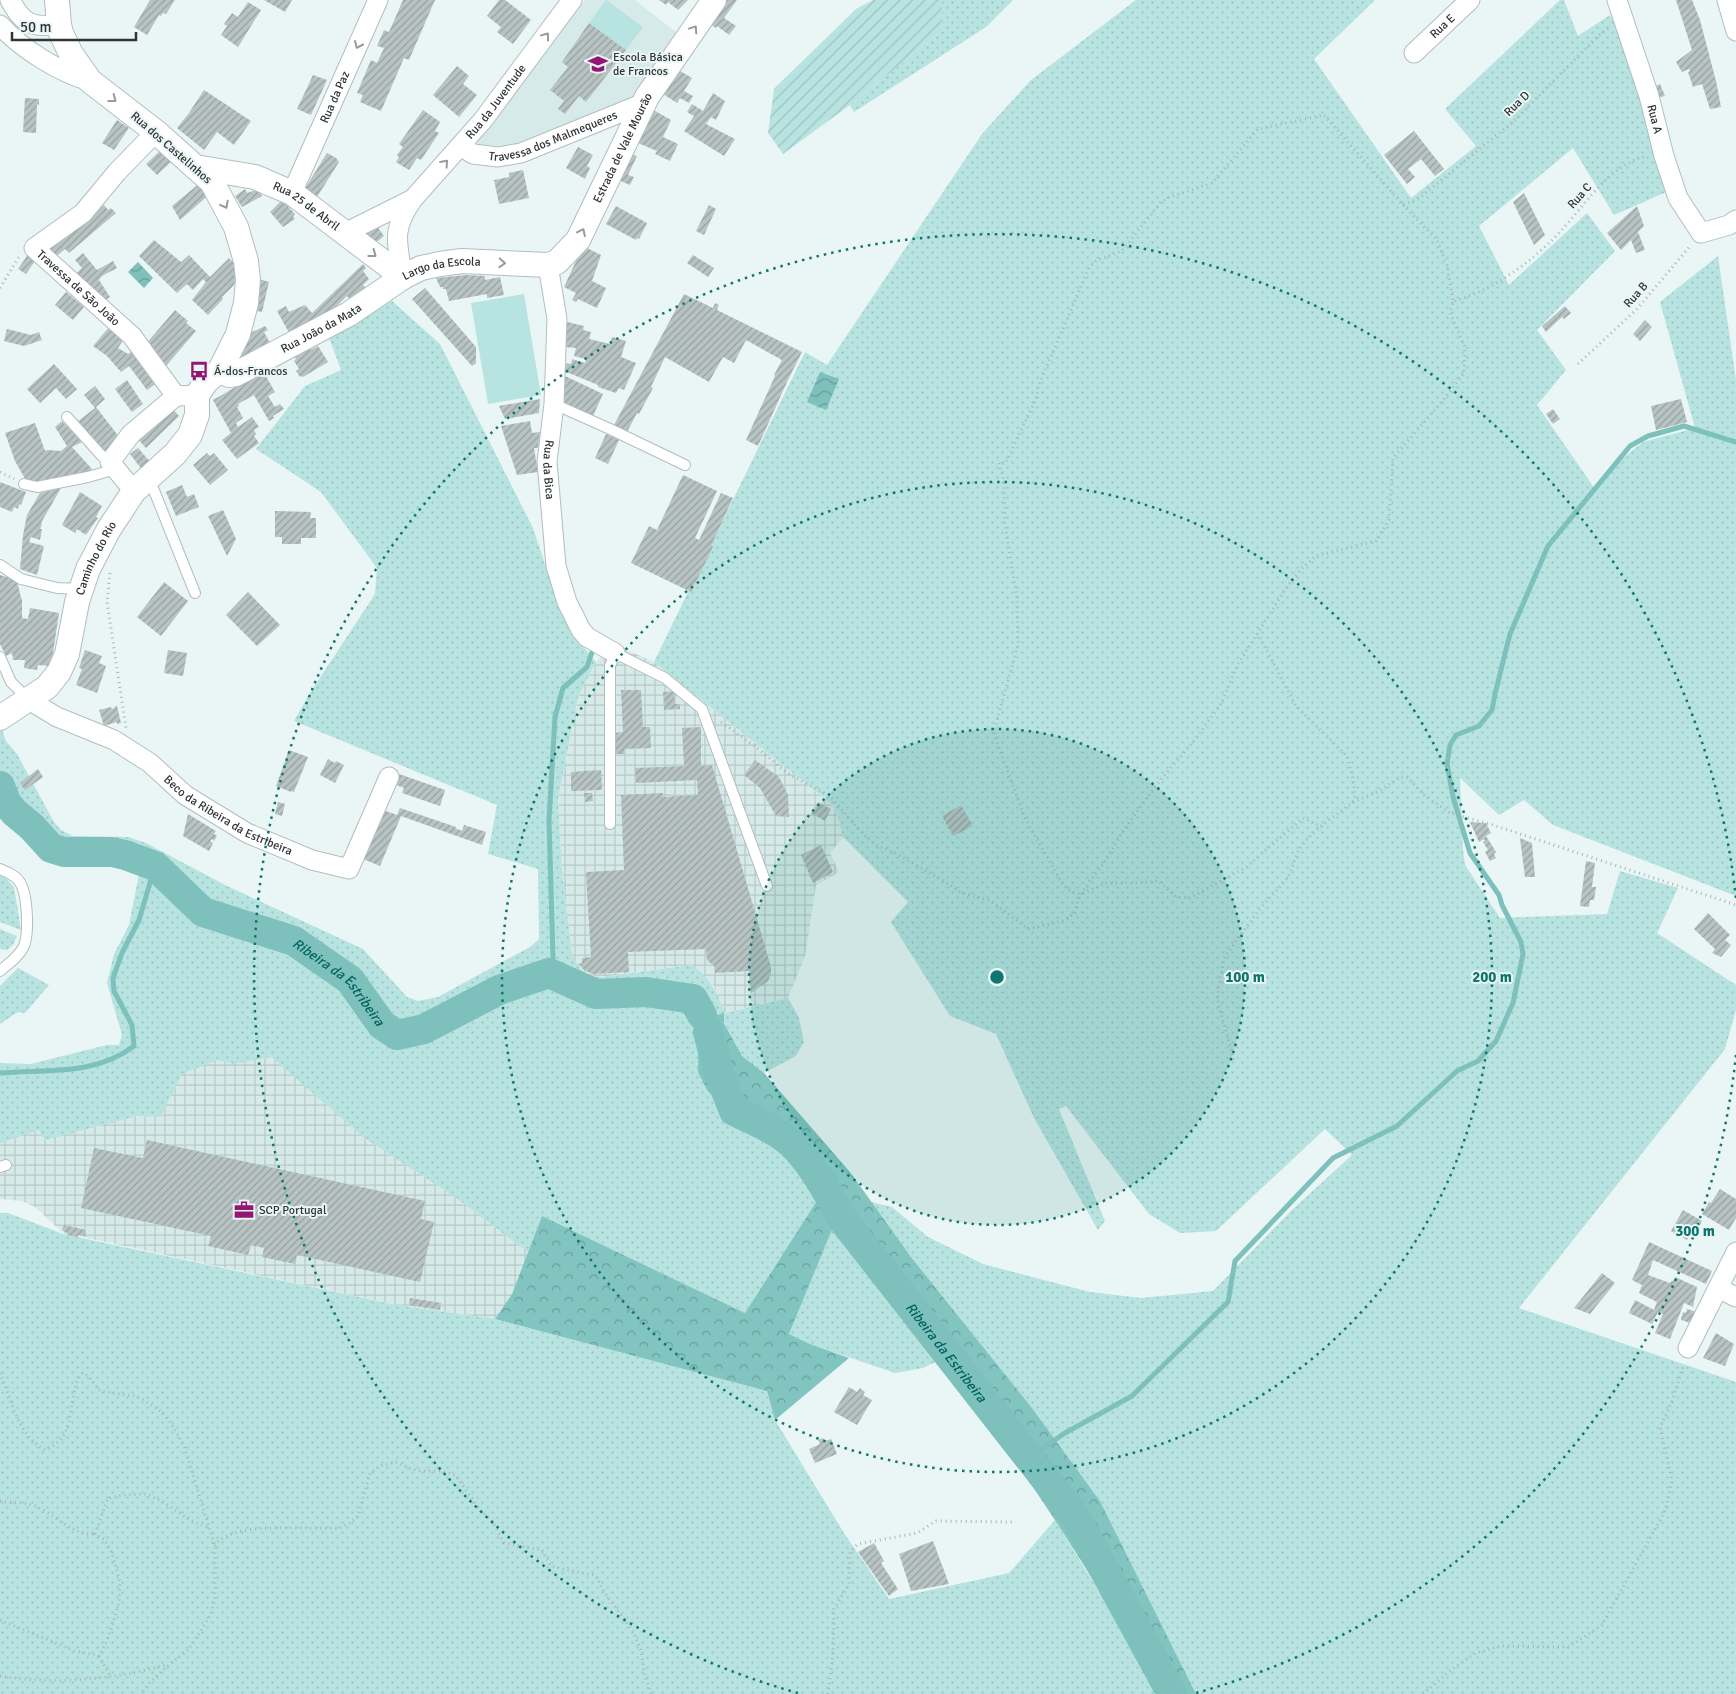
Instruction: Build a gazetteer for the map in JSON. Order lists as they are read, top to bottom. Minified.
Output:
{"streets":{"street":["Rua E","Rua da Paz","Rua da Juventude","Rua A","Travessa dos Malmequeres","Rua dos Castelinhos","Estrada de Vale Mourão","Rua 25 de Abril","Largo da Escola","Travessa de São João","Rua João da Mata","Rua da Bica","Caminho do Rio","Beco da Ribeira da Estribeira"],"path":["Rua D","Rua C","Rua B"]},"crossings":[["Rua da Paz","Rua 25 de Abril"],["Rua da Juventude","Travessa dos Malmequeres"],["Rua da Juventude","Largo da Escola"],["Rua D","Rua A"],["Rua A","Rua C"],["Rua A","Rua B"],["Travessa dos Malmequeres","Estrada de Vale Mourão"],["Rua dos Castelinhos","Rua 25 de Abril"],["Rua dos Castelinhos","Travessa de São João"],["Rua dos Castelinhos","Rua João da Mata"],["Estrada de Vale Mourão","Largo da Escola"],["Estrada de Vale Mourão","Rua da Bica"],["Rua 25 de Abril","Largo da Escola"],["Rua 25 de Abril","Rua João da Mata"],["Largo da Escola","Rua João da Mata"],["Largo da Escola","Rua da Bica"],["Travessa de São João","Caminho do Rio"],["Caminho do Rio","Beco da Ribeira da Estribeira"]],"one_way":["Rua da Paz","Rua da Juventude","Rua dos Castelinhos","Estrada de Vale Mourão","Largo da Escola"],"water":["Ribeira da Estribeira"],"places":{"school or university":["Escola Básica de Francos"],"bus stop":["Á-dos-Francos"],"office":["SCP Portugal"]},"scale_bar":"50 m","rings":["100 m","200 m","300 m"]}
